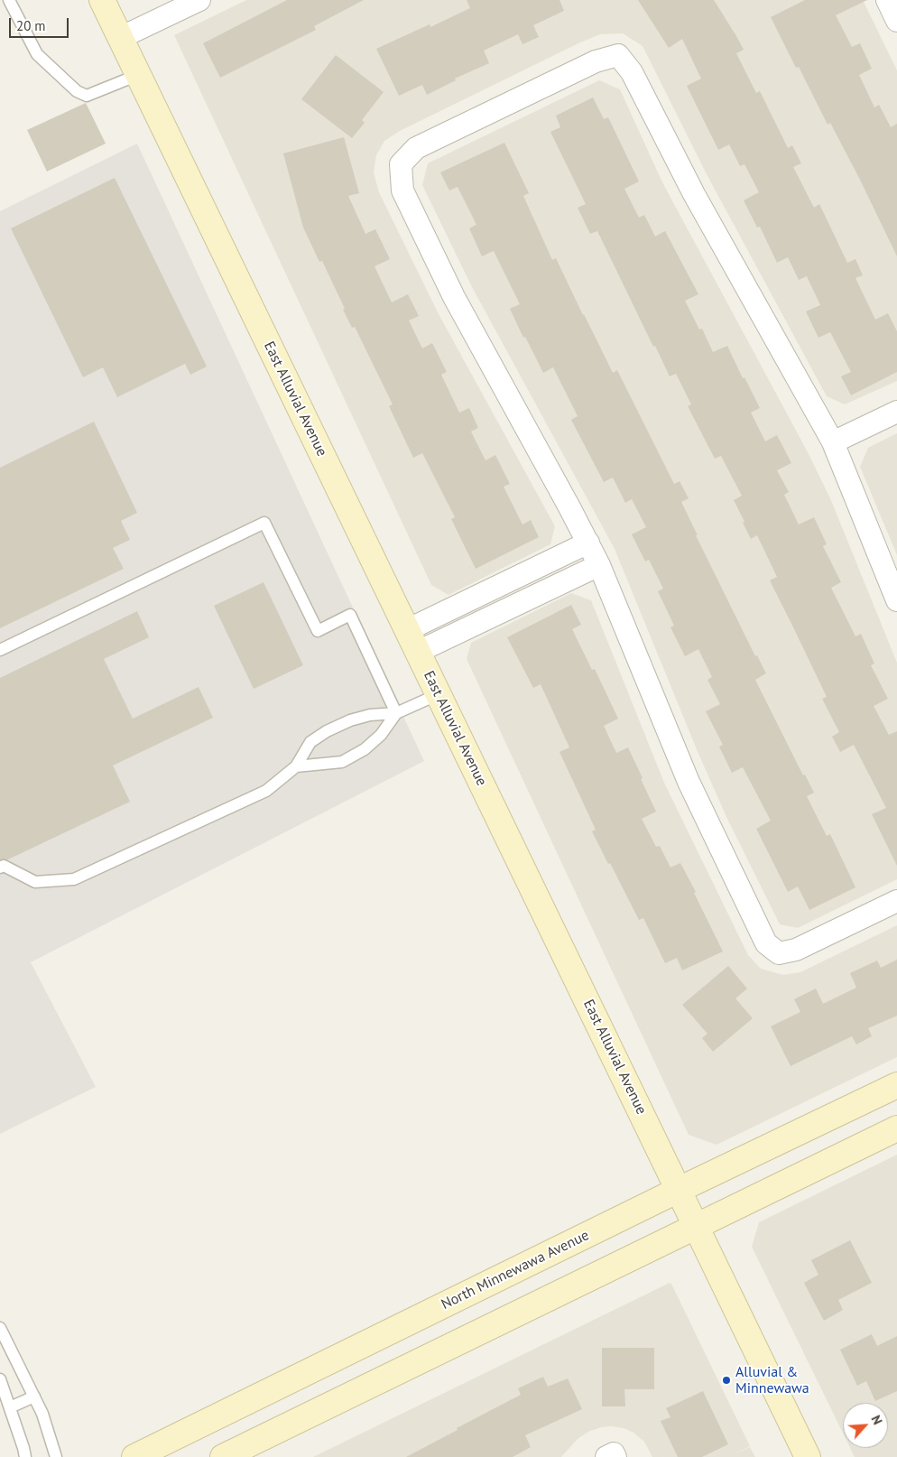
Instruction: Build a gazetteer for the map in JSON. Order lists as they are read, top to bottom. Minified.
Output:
{"streets":{"street":["East Alluvial Avenue","North Minnewawa Avenue"]},"crossings":[["East Alluvial Avenue","North Minnewawa Avenue"]],"places":["Alluvial & Minnewawa"],"scale_bar":"20 m","north":"top right"}
